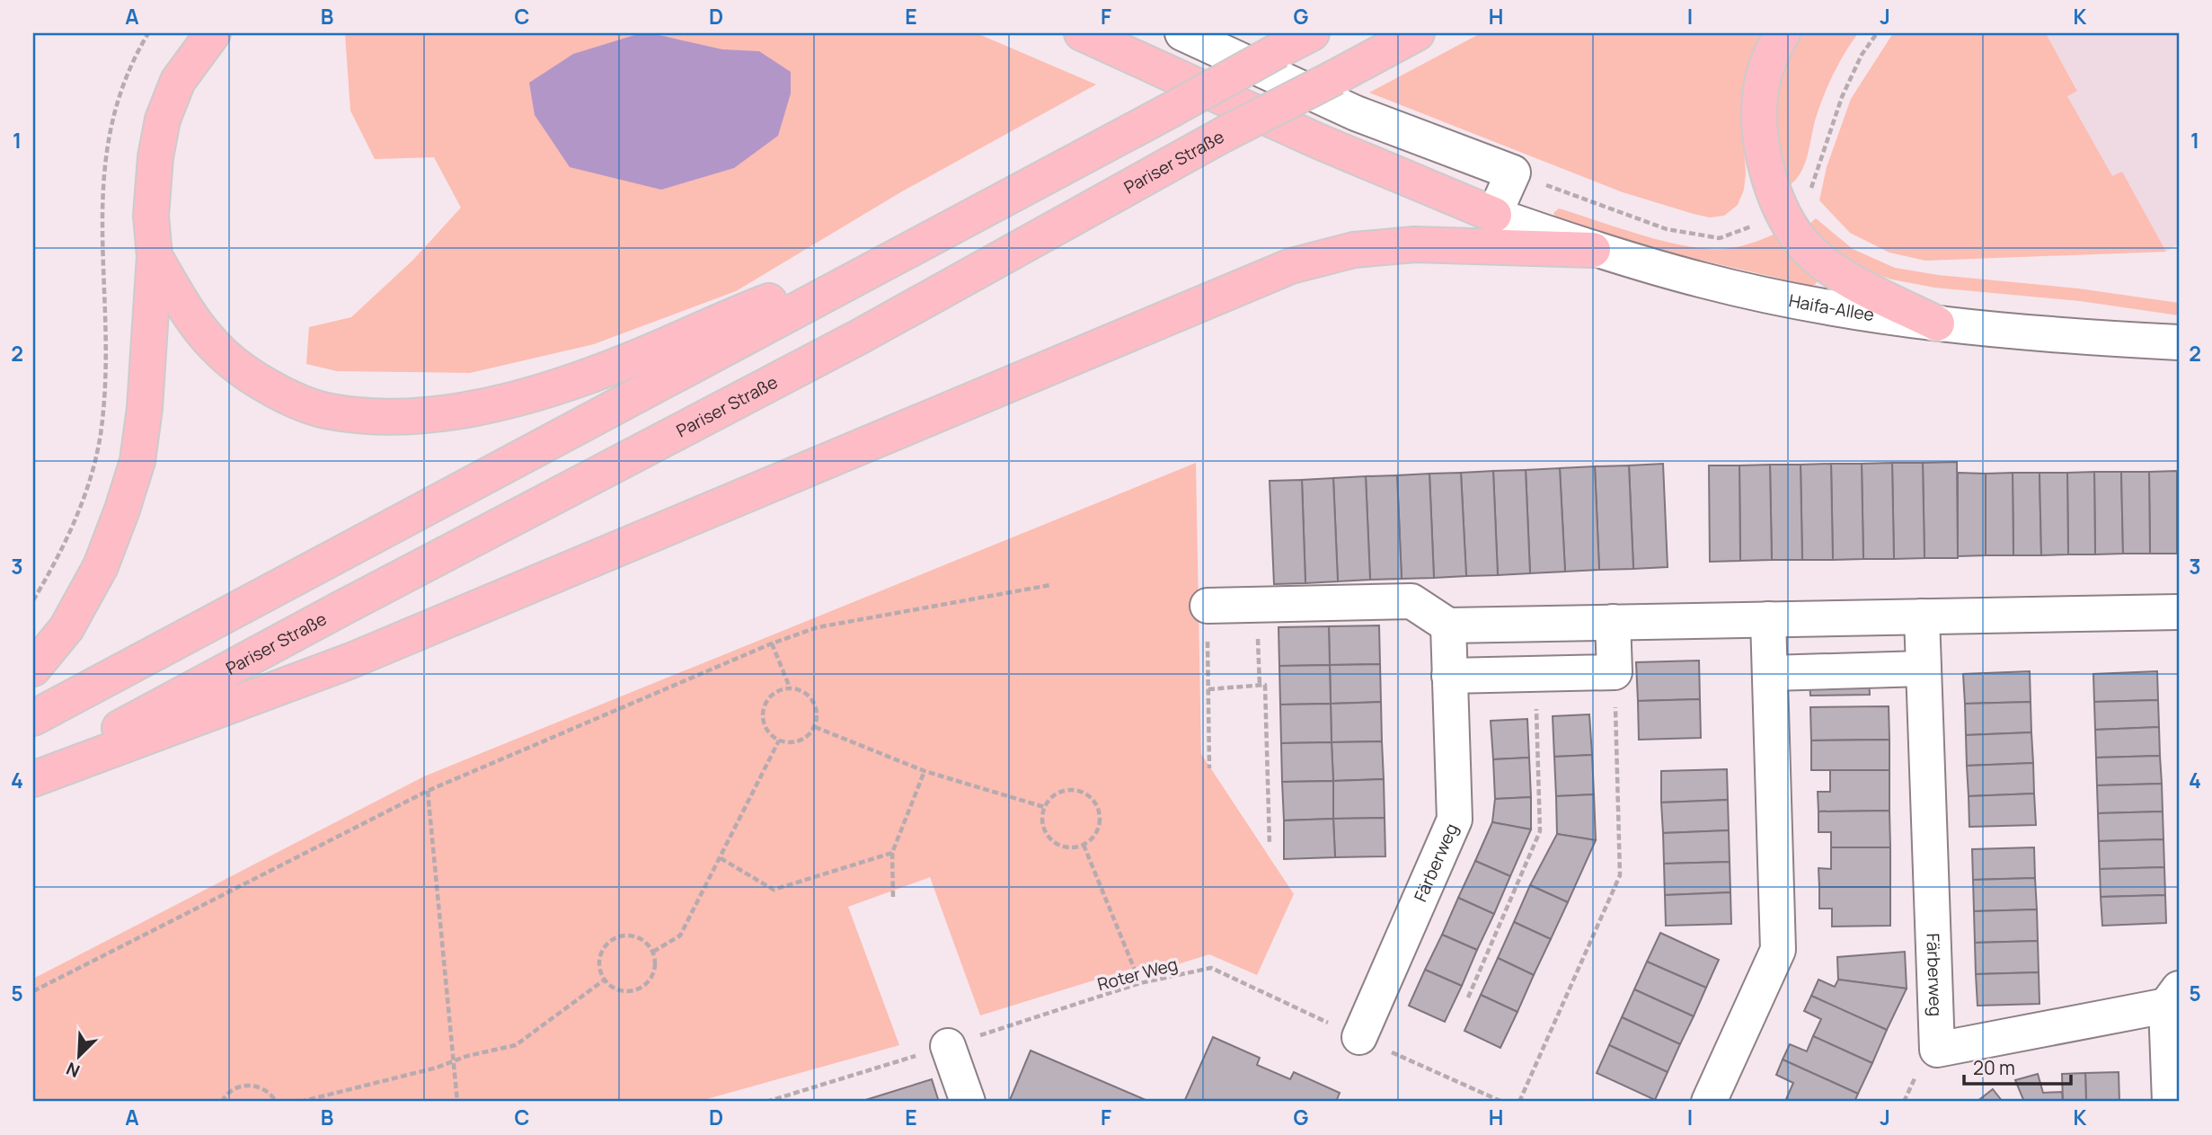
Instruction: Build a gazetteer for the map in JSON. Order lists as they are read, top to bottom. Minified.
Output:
{"streets":{"highway":["Pariser Straße"],"street":["Haifa-Allee","Färberweg"],"path":["Roter Weg"]},"crossings":[["Färberweg","Roter Weg"]],"scale_bar":"20 m","north":"bottom left","grid":{"columns":["A","B","C","D","E","F","G","H","I","J","K"],"rows":["1","2","3","4","5"]}}
